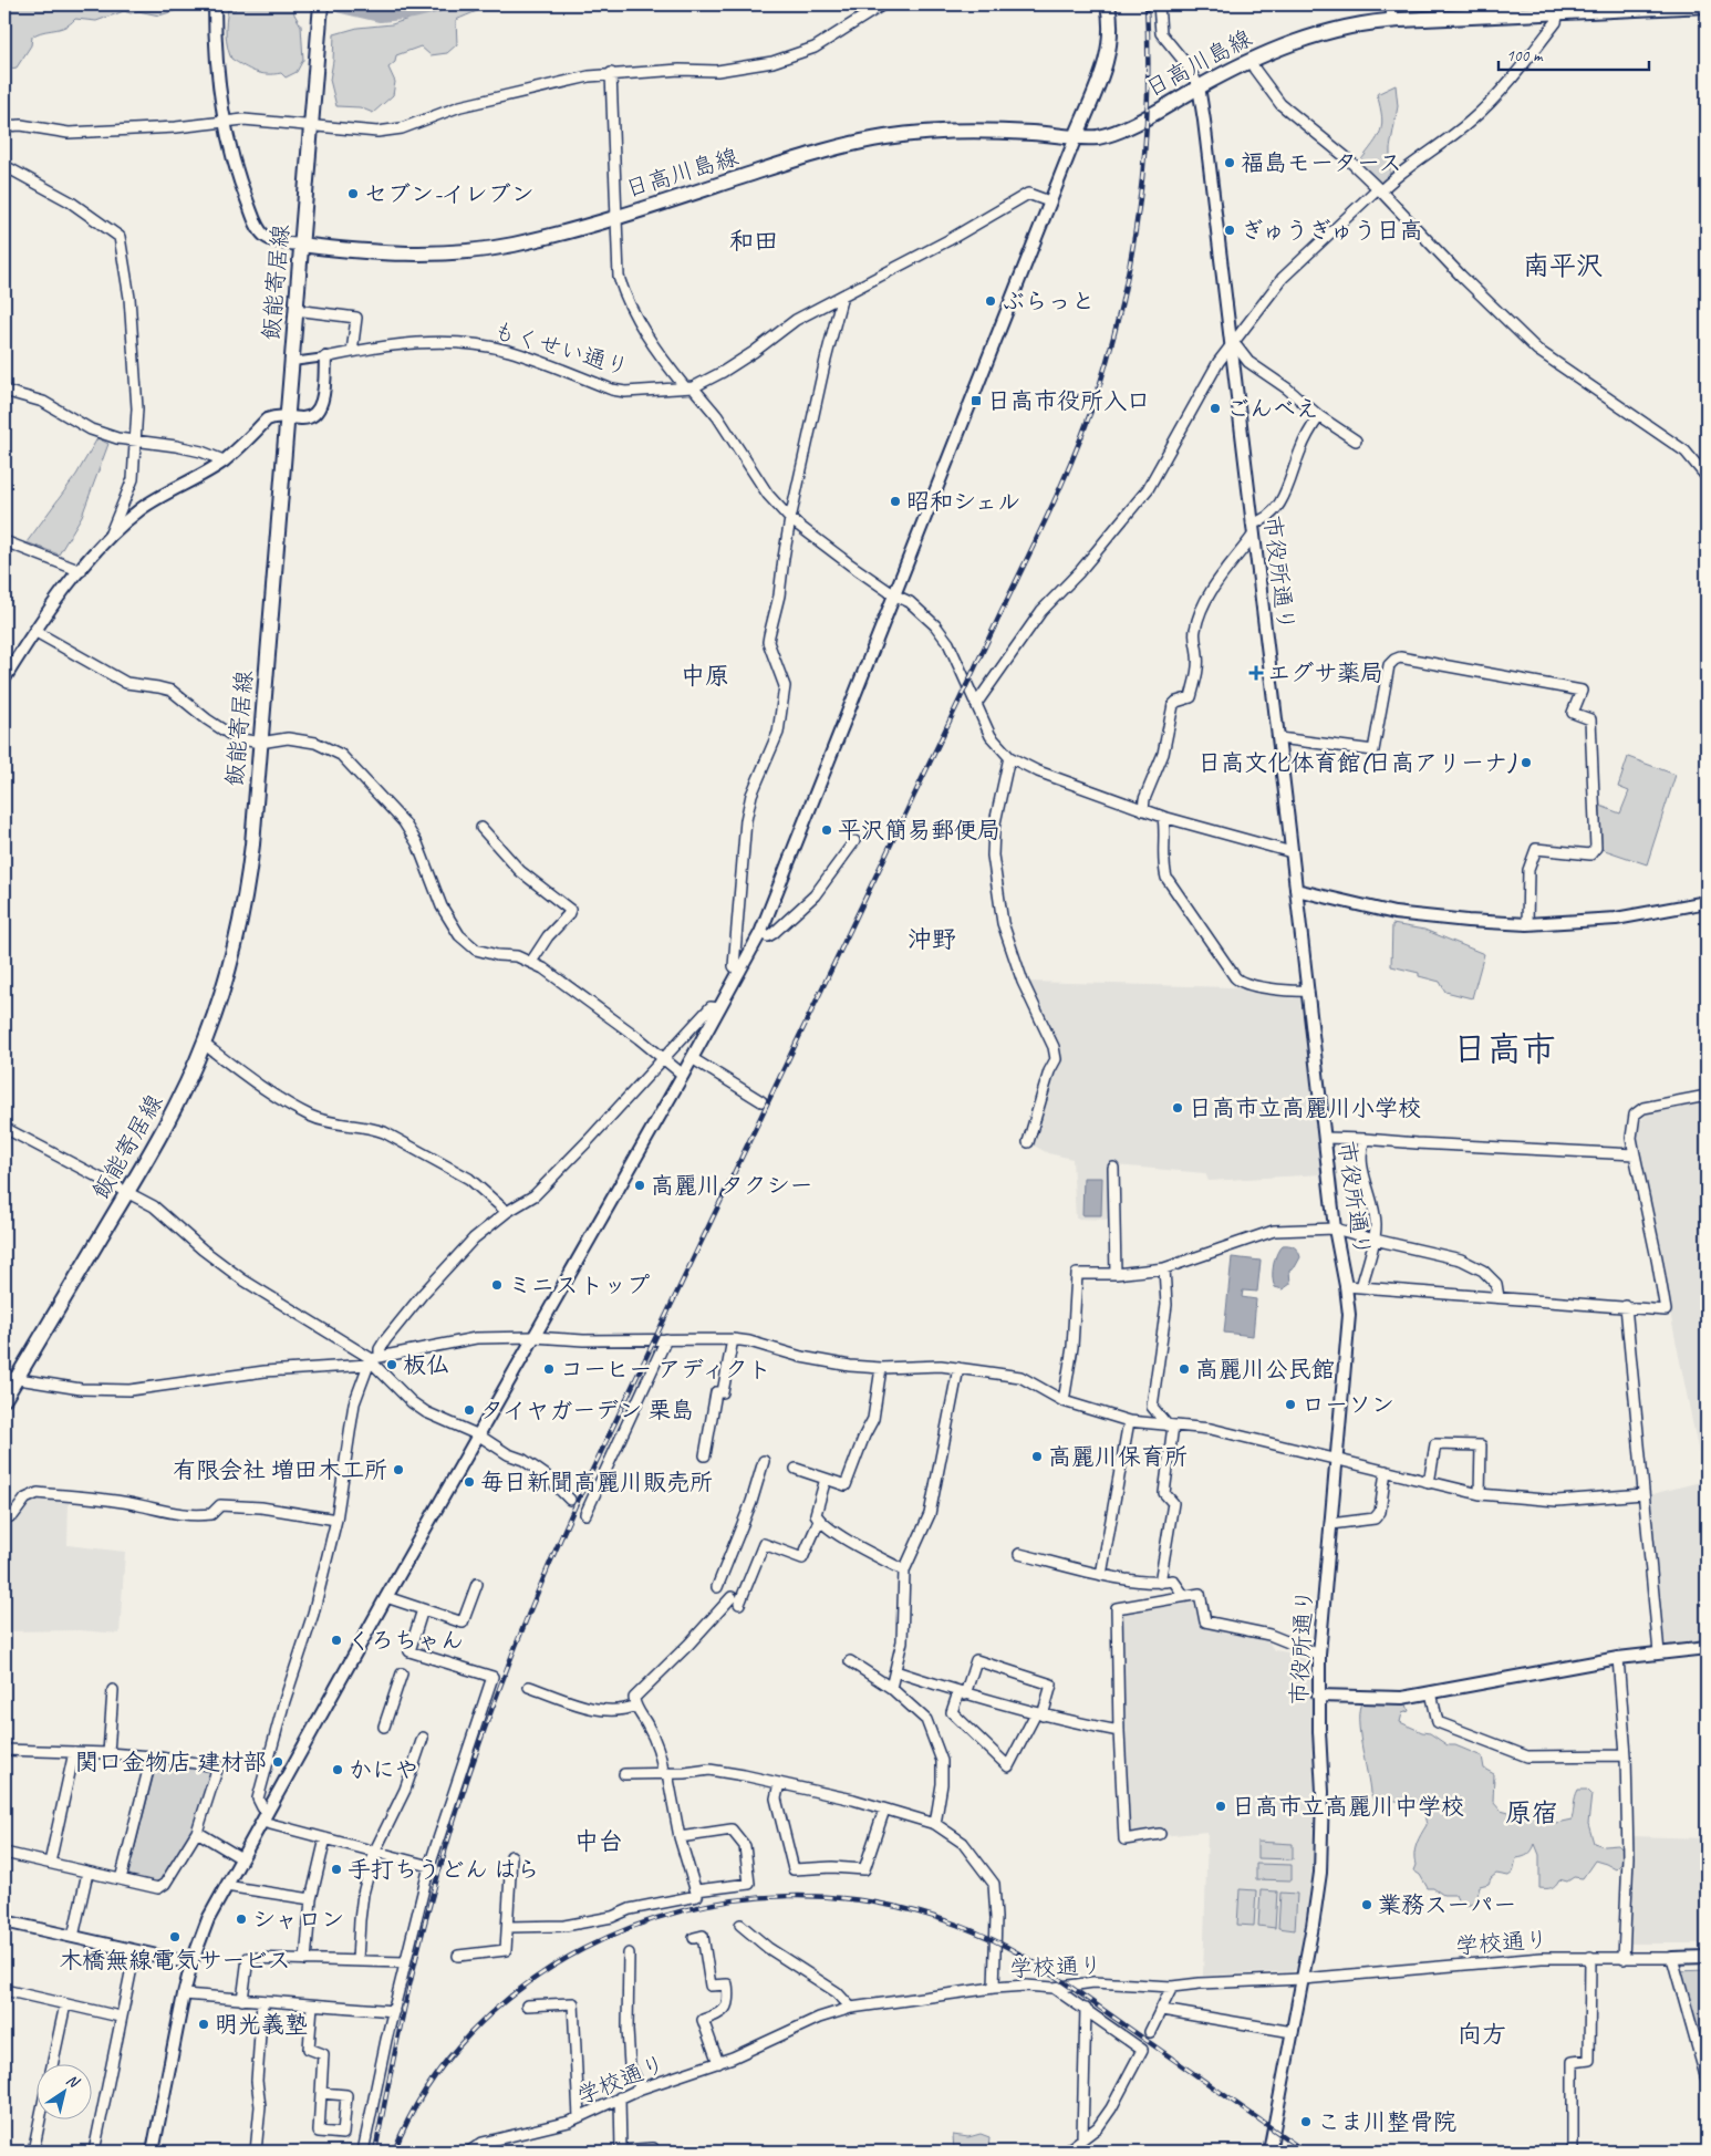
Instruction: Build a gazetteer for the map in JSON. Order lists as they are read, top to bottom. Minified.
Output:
{"streets":{"main road":["日高川島線","飯能寄居線"],"street":["もくせい通り","市役所通り","学校通り"]},"crossings":[["日高川島線","飯能寄居線"],["日高川島線","市役所通り"],["市役所通り","学校通り"]],"districts":["和田","南平沢","中原","沖野","日高市","原宿","中台","向方"],"places":{"other":["福島モータース","セブン-イレブン","ぎゅうぎゅう日高","ぶらっと","ごんべえ","昭和シェル","日高文化体育館(日高アリーナ)","平沢簡易郵便局","日高市立高麗川小学校","高麗川タクシー","ミニストップ","板仏","コーヒー アディクト","高麗川公民館","ローソン","タイヤガーデン 栗島","高麗川保育所","有限会社 増田木工所","毎日新聞高麗川販売所","くろちゃん","関口金物店 建材部","かにや","日高市立高麗川中学校","手打ちうどん はら","業務スーパー","シャロン","木橋無線電気サービス","明光義塾","こま川整骨院"],"transit":["日高市役所入口"],"health":["エグサ薬局"]},"scale_bar":"100 m","north":"top right"}
